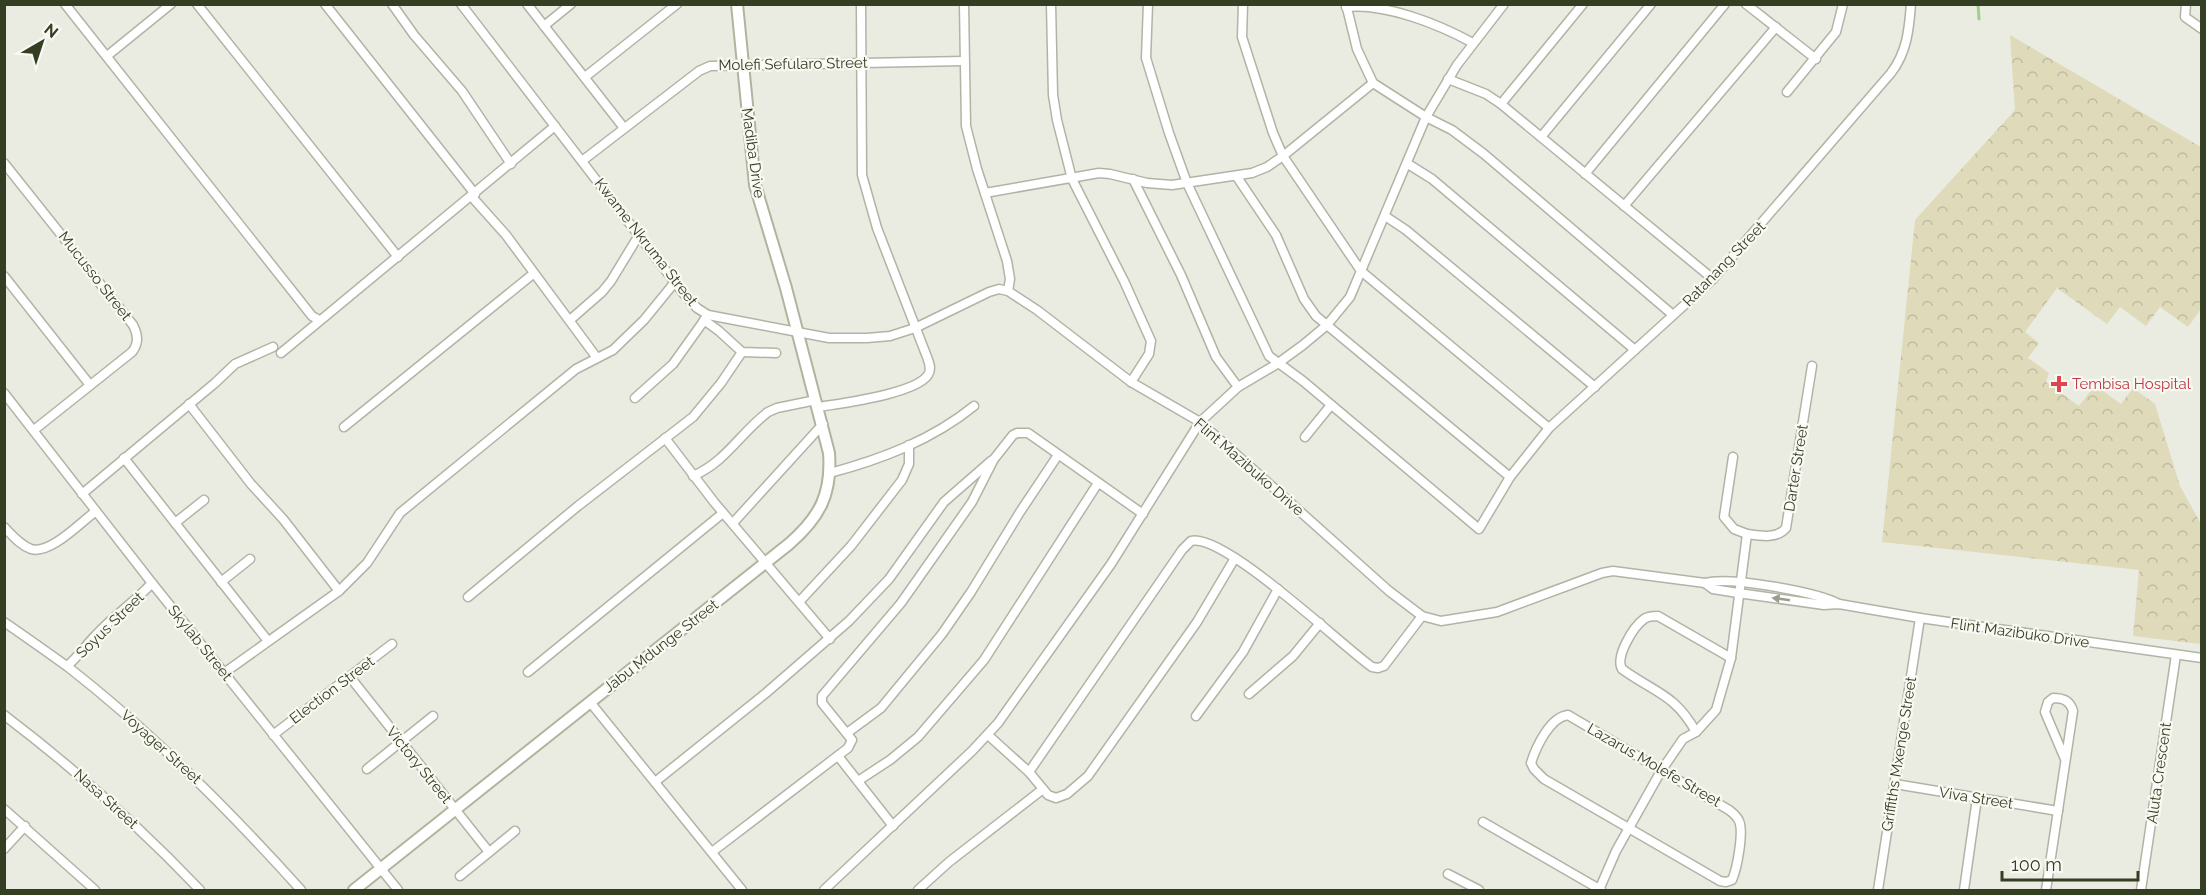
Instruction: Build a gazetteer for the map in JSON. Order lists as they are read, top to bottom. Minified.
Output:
{"streets":{"street":["Molefi Sefularo Street","Madiba Drive","Kwame Nkruma Street","Ratanang Street","Mucusso Street","Flint Mazibuko Drive","Darter Street","Soyus Street","Skylab Street","Jabu Mdunge Street","Election Street","Voyager Street","Griffiths Mxenge Street","Victory Street","Lazarus Molefe Street","Aluta Crescent","Viva Street","Nasa Street"]},"crossings":[["Molefi Sefularo Street","Madiba Drive"],["Molefi Sefularo Street","Kwame Nkruma Street"],["Madiba Drive","Kwame Nkruma Street"],["Madiba Drive","Jabu Mdunge Street"],["Kwame Nkruma Street","Flint Mazibuko Drive"],["Kwame Nkruma Street","Jabu Mdunge Street"],["Mucusso Street","Skylab Street"],["Flint Mazibuko Drive","Griffiths Mxenge Street"],["Flint Mazibuko Drive","Aluta Crescent"],["Soyus Street","Skylab Street"],["Soyus Street","Voyager Street"],["Skylab Street","Jabu Mdunge Street"],["Skylab Street","Election Street"],["Jabu Mdunge Street","Victory Street"],["Election Street","Victory Street"],["Griffiths Mxenge Street","Viva Street"]],"places":{"health":["Tembisa Hospital"]},"scale_bar":"100 m","north":"top right"}
